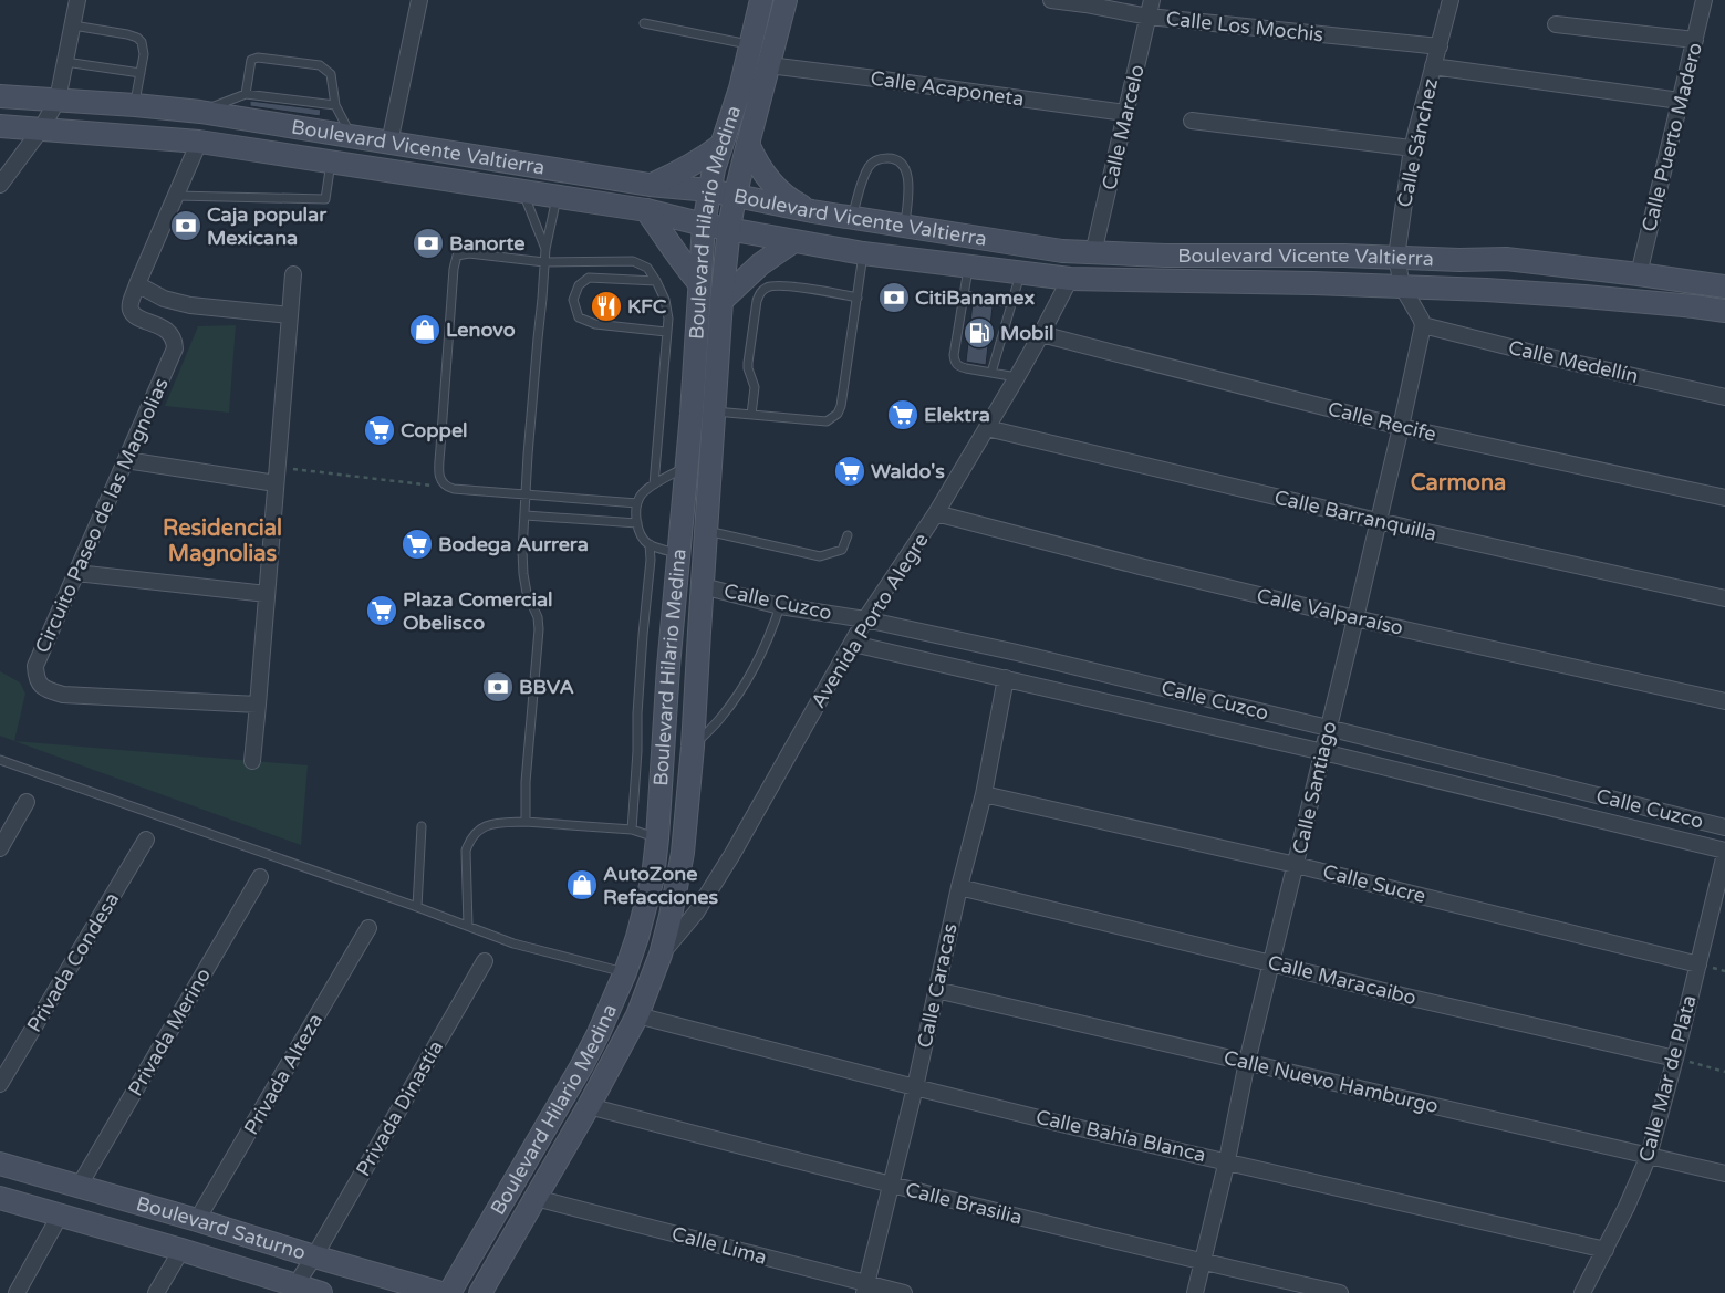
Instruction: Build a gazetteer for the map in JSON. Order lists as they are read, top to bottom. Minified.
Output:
{"streets":{"main road":["Boulevard Vicente Valtierra","Boulevard Hilario Medina","Boulevard Saturno"],"street":["Calle Los Mochis","Calle Acaponeta","Calle Marcelo","Calle Puerto Madero","Calle Sánchez","Calle Medellín","Calle Recife","Circuito Paseo de las Magnolias","Calle Barranquilla","Calle Cuzco","Calle Valparaíso","Avenida Porto Alegre","Calle Santiago","Calle Sucre","Privada Condesa","Calle Maracaibo","Calle Caracas","Privada Merino","Privada Alteza","Calle Mar de Plata","Calle Nuevo Hamburgo","Privada Dinastía","Calle Bahía Blanca","Calle Brasilia","Calle Lima"]},"crossings":[["Calle Los Mochis","Calle Marcelo"],["Calle Los Mochis","Calle Sánchez"],["Calle Acaponeta","Calle Marcelo"],["Calle Acaponeta","Boulevard Hilario Medina"],["Calle Marcelo","Boulevard Vicente Valtierra"],["Calle Puerto Madero","Boulevard Vicente Valtierra"],["Calle Sánchez","Boulevard Vicente Valtierra"],["Boulevard Vicente Valtierra","Boulevard Hilario Medina"],["Boulevard Vicente Valtierra","Circuito Paseo de las Magnolias"],["Boulevard Vicente Valtierra","Avenida Porto Alegre"],["Boulevard Hilario Medina","Calle Cuzco"],["Boulevard Hilario Medina","Avenida Porto Alegre"],["Boulevard Hilario Medina","Calle Bahía Blanca"],["Boulevard Hilario Medina","Calle Brasilia"],["Boulevard Hilario Medina","Calle Lima"],["Calle Medellín","Calle Santiago"],["Calle Recife","Avenida Porto Alegre"],["Calle Recife","Calle Santiago"],["Calle Barranquilla","Avenida Porto Alegre"],["Calle Barranquilla","Calle Santiago"],["Calle Cuzco","Avenida Porto Alegre"],["Calle Cuzco","Calle Santiago"],["Calle Cuzco","Calle Caracas"],["Calle Cuzco","Calle Mar de Plata"],["Calle Valparaíso","Avenida Porto Alegre"],["Calle Valparaíso","Calle Santiago"],["Calle Santiago","Calle Sucre"],["Calle Santiago","Calle Maracaibo"],["Calle Santiago","Calle Nuevo Hamburgo"],["Calle Santiago","Calle Bahía Blanca"],["Calle Santiago","Calle Brasilia"],["Calle Sucre","Calle Caracas"],["Calle Sucre","Calle Mar de Plata"],["Calle Maracaibo","Calle Caracas"],["Calle Maracaibo","Calle Mar de Plata"],["Calle Caracas","Calle Nuevo Hamburgo"],["Calle Caracas","Calle Bahía Blanca"],["Calle Caracas","Calle Brasilia"],["Calle Caracas","Calle Lima"],["Privada Merino","Boulevard Saturno"],["Privada Alteza","Boulevard Saturno"],["Calle Mar de Plata","Calle Nuevo Hamburgo"],["Calle Mar de Plata","Calle Bahía Blanca"],["Privada Dinastía","Boulevard Saturno"]],"districts":["Carmona","Residencial Magnolias"],"places":{"bank":["Caja popular Mexicana","Banorte","CitiBanamex","BBVA"],"restaurant":["KFC"],"shop":["Lenovo","AutoZone Refacciones"],"fuel station":["Mobil"],"supermarket":["Elektra","Coppel","Waldo's","Bodega Aurrera","Plaza Comercial Obelisco"]}}
